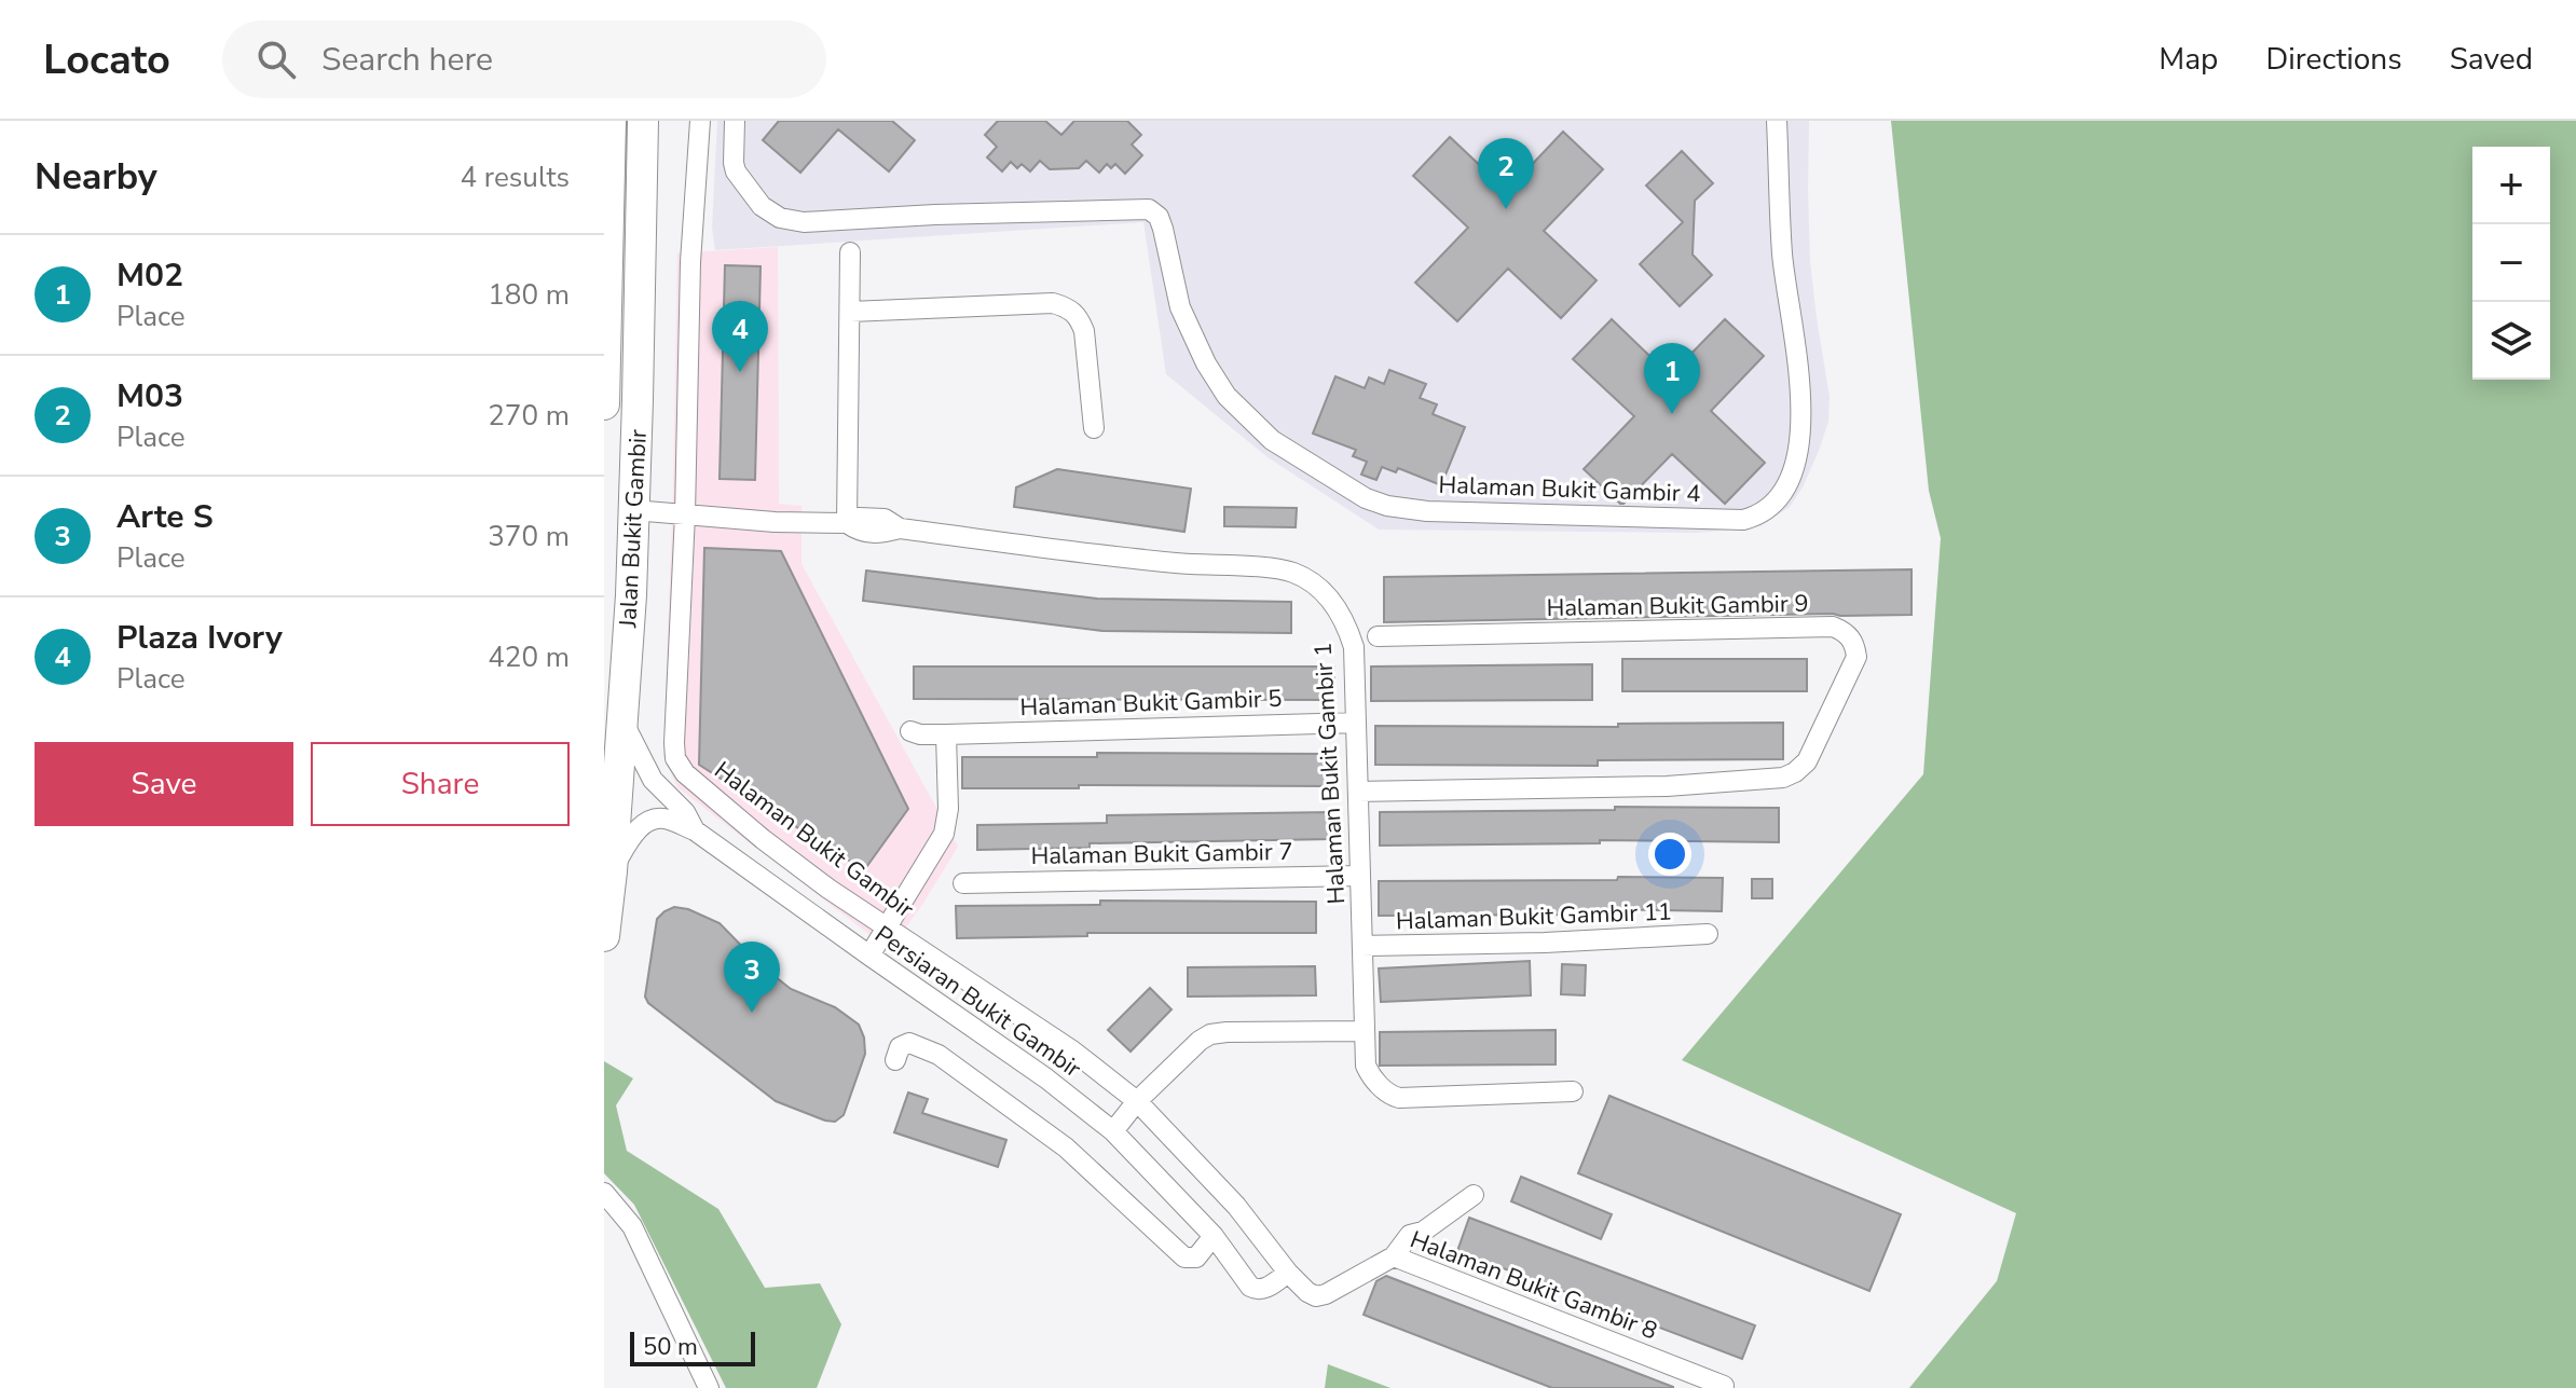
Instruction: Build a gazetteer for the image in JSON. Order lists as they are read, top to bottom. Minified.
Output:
{"streets":{"main road":["Jalan Bukit Gambir"],"street":["Halaman Bukit Gambir 4","Halaman Bukit Gambir 9","Halaman Bukit Gambir 5","Halaman Bukit Gambir 1","Halaman Bukit Gambir","Halaman Bukit Gambir 7","Halaman Bukit Gambir 11","Persiaran Bukit Gambir","Halaman Bukit Gambir 8"]},"crossings":[["Jalan Bukit Gambir","Halaman Bukit Gambir 1"],["Jalan Bukit Gambir","Persiaran Bukit Gambir"],["Halaman Bukit Gambir 9","Halaman Bukit Gambir 1"],["Halaman Bukit Gambir 5","Halaman Bukit Gambir 1"],["Halaman Bukit Gambir 1","Halaman Bukit Gambir"],["Halaman Bukit Gambir 1","Halaman Bukit Gambir 7"],["Halaman Bukit Gambir 1","Halaman Bukit Gambir 11"],["Halaman Bukit Gambir","Persiaran Bukit Gambir"],["Halaman Bukit Gambir","Halaman Bukit Gambir 8"],["Persiaran Bukit Gambir","Halaman Bukit Gambir 8"]],"scale_bar":"50 m","page":{"header":"Locato","search":"Search here","nav":["Map","Directions","Saved"],"heading":["Nearby","4 results"],"pins":["2","4","1","3"],"map_buttons":["+","−"],"list":[{"mark":"1","name":"M02","note":"Place","value":"180 m"},{"mark":"2","name":"M03","note":"Place","value":"270 m"},{"mark":"3","name":"Arte S","note":"Place","value":"370 m"},{"mark":"4","name":"Plaza Ivory","note":"Place","value":"420 m"}],"buttons":["Save","Share"],"scale":"50 m"}}
